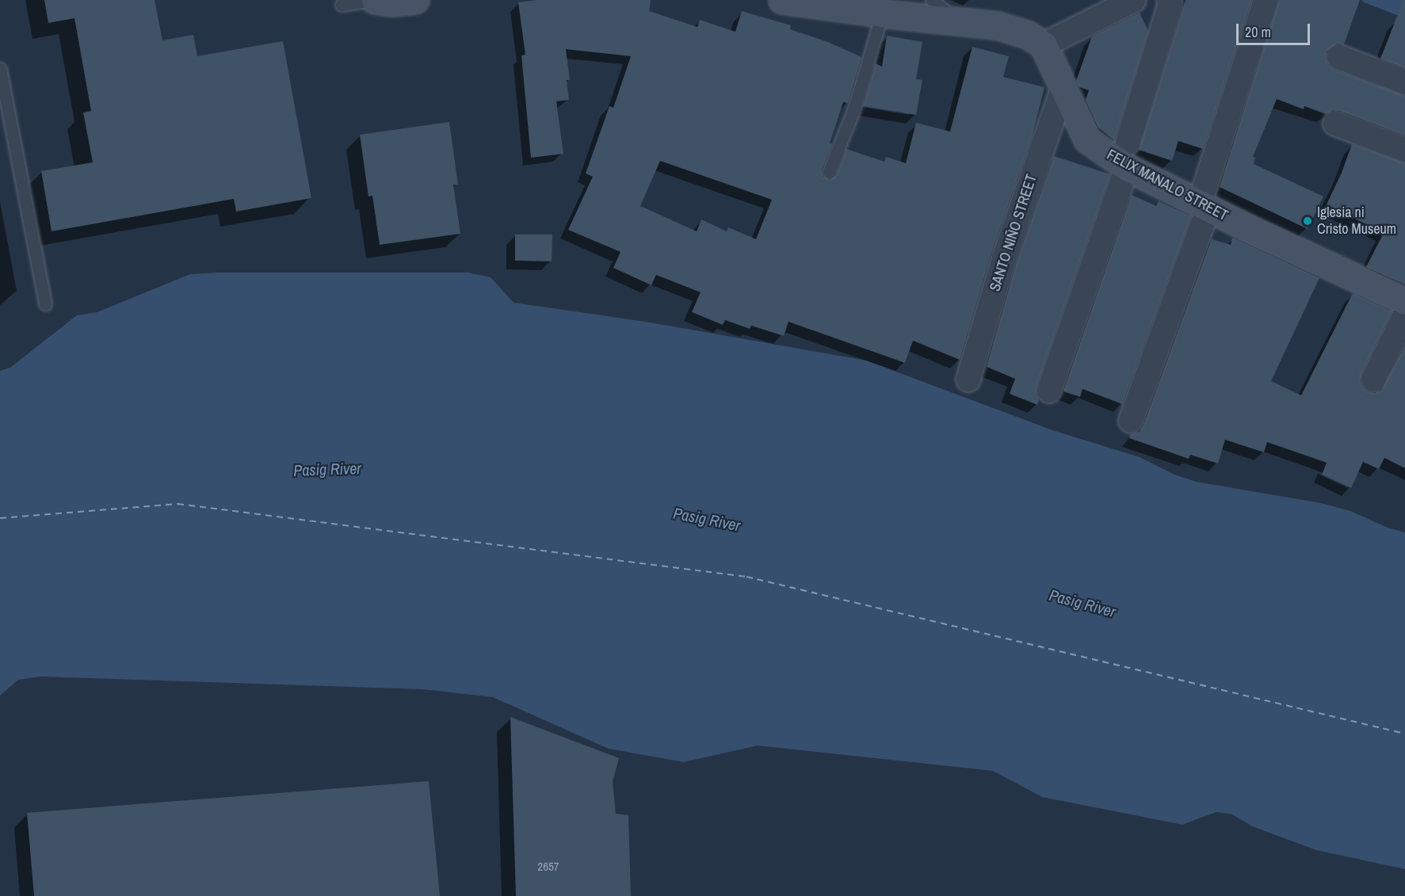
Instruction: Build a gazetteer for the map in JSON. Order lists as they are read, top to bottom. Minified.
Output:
{"streets":{"street":["FELIX MANALO STREET","SANTO NIÑO STREET"]},"crossings":[["FELIX MANALO STREET","SANTO NIÑO STREET"]],"water":["Pasig River"],"places":["Iglesia ni Cristo Museum"],"house_numbers":["2657"],"scale_bar":"20 m"}
